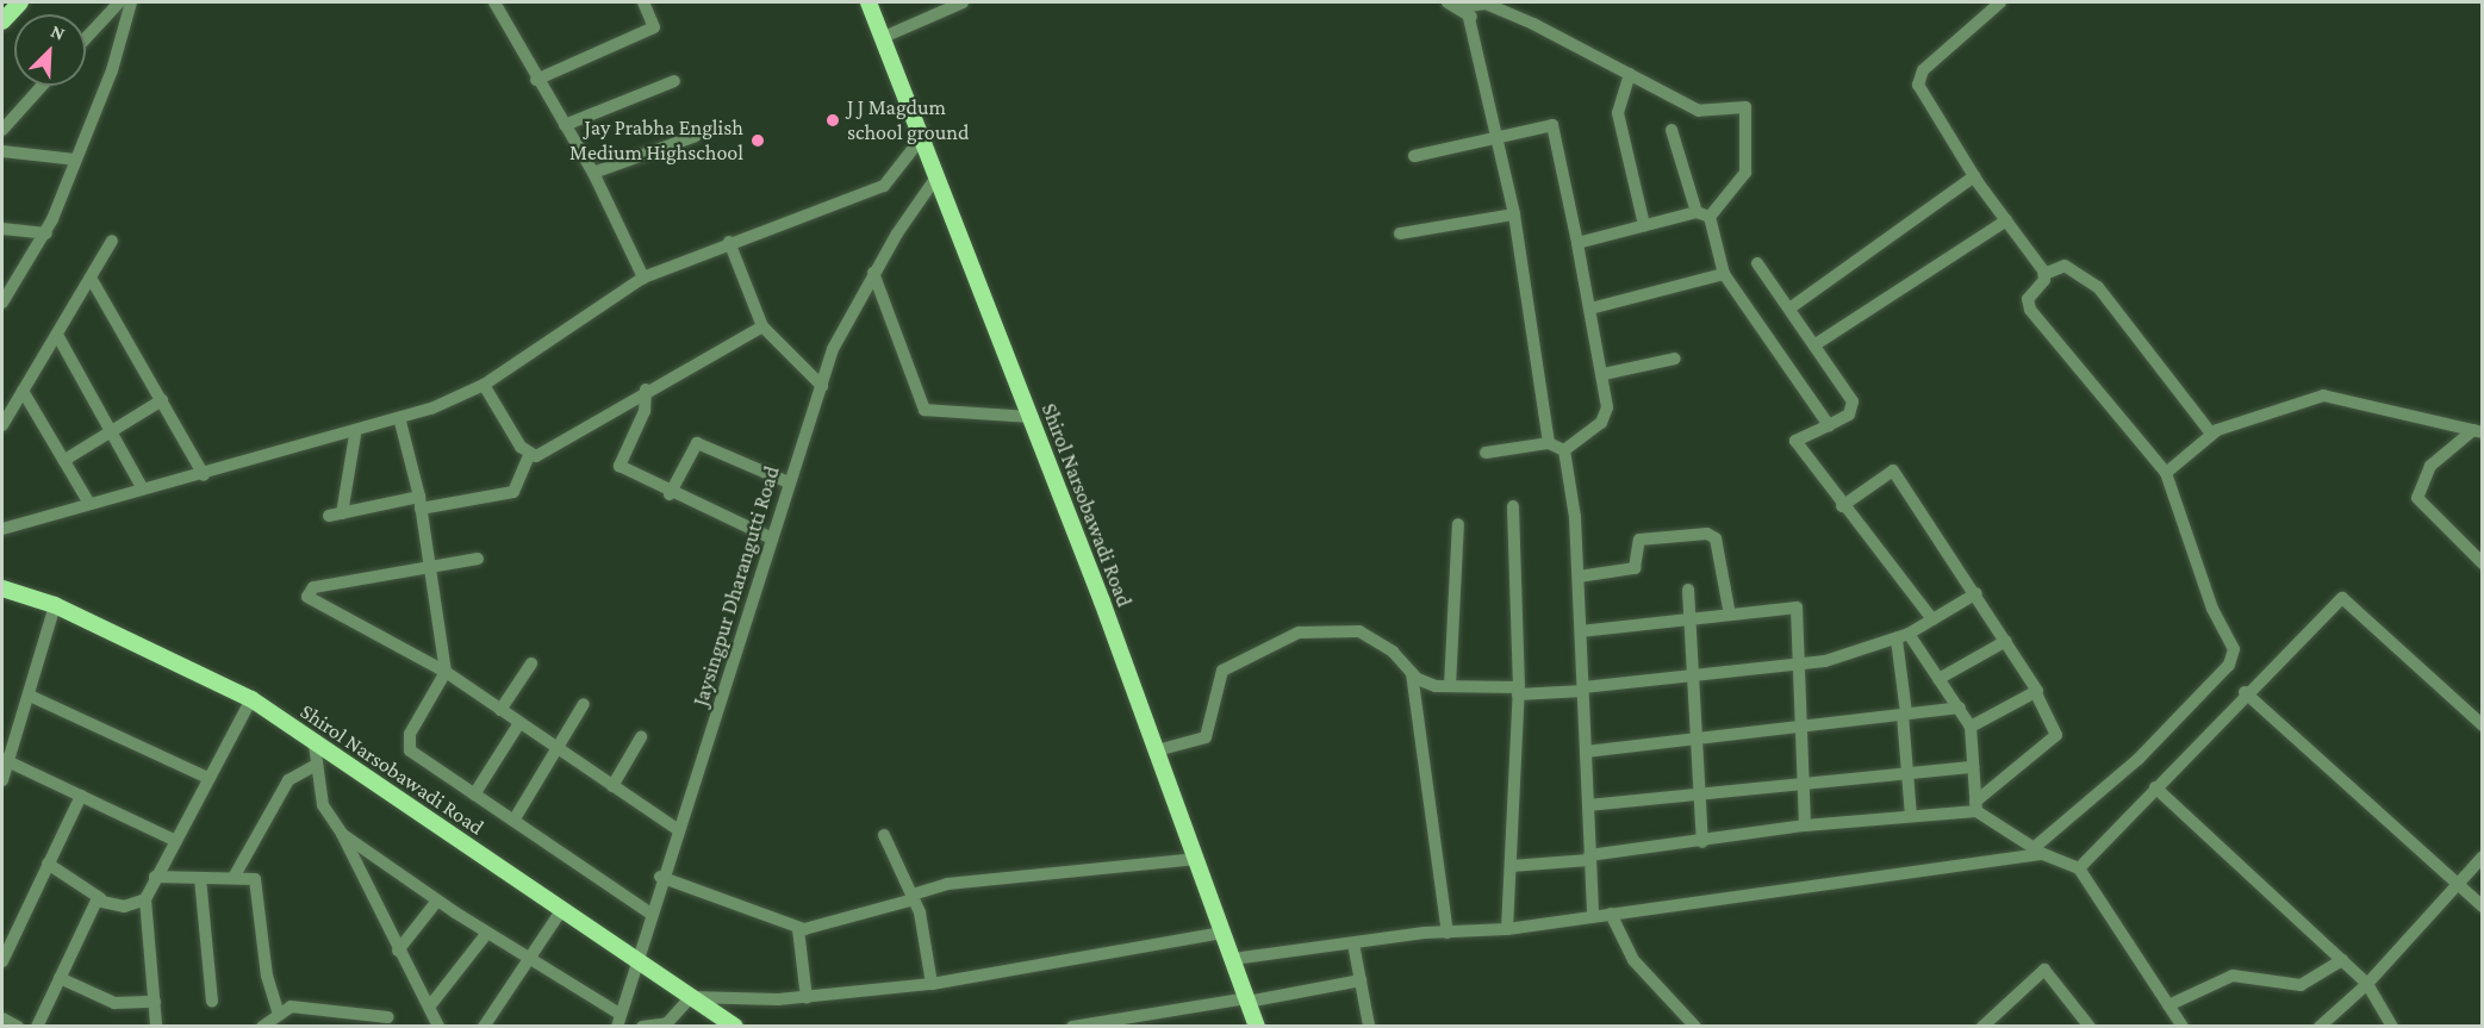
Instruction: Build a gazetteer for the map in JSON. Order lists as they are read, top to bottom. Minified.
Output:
{"streets":{"main road":["Shirol Narsobawadi Road"],"street":["Jaysingpur Dharangutti Road"]},"crossings":[["Shirol Narsobawadi Road","Jaysingpur Dharangutti Road"]],"places":["J J Magdum school ground","Jay Prabha English Medium Highschool"],"north":"top right"}
